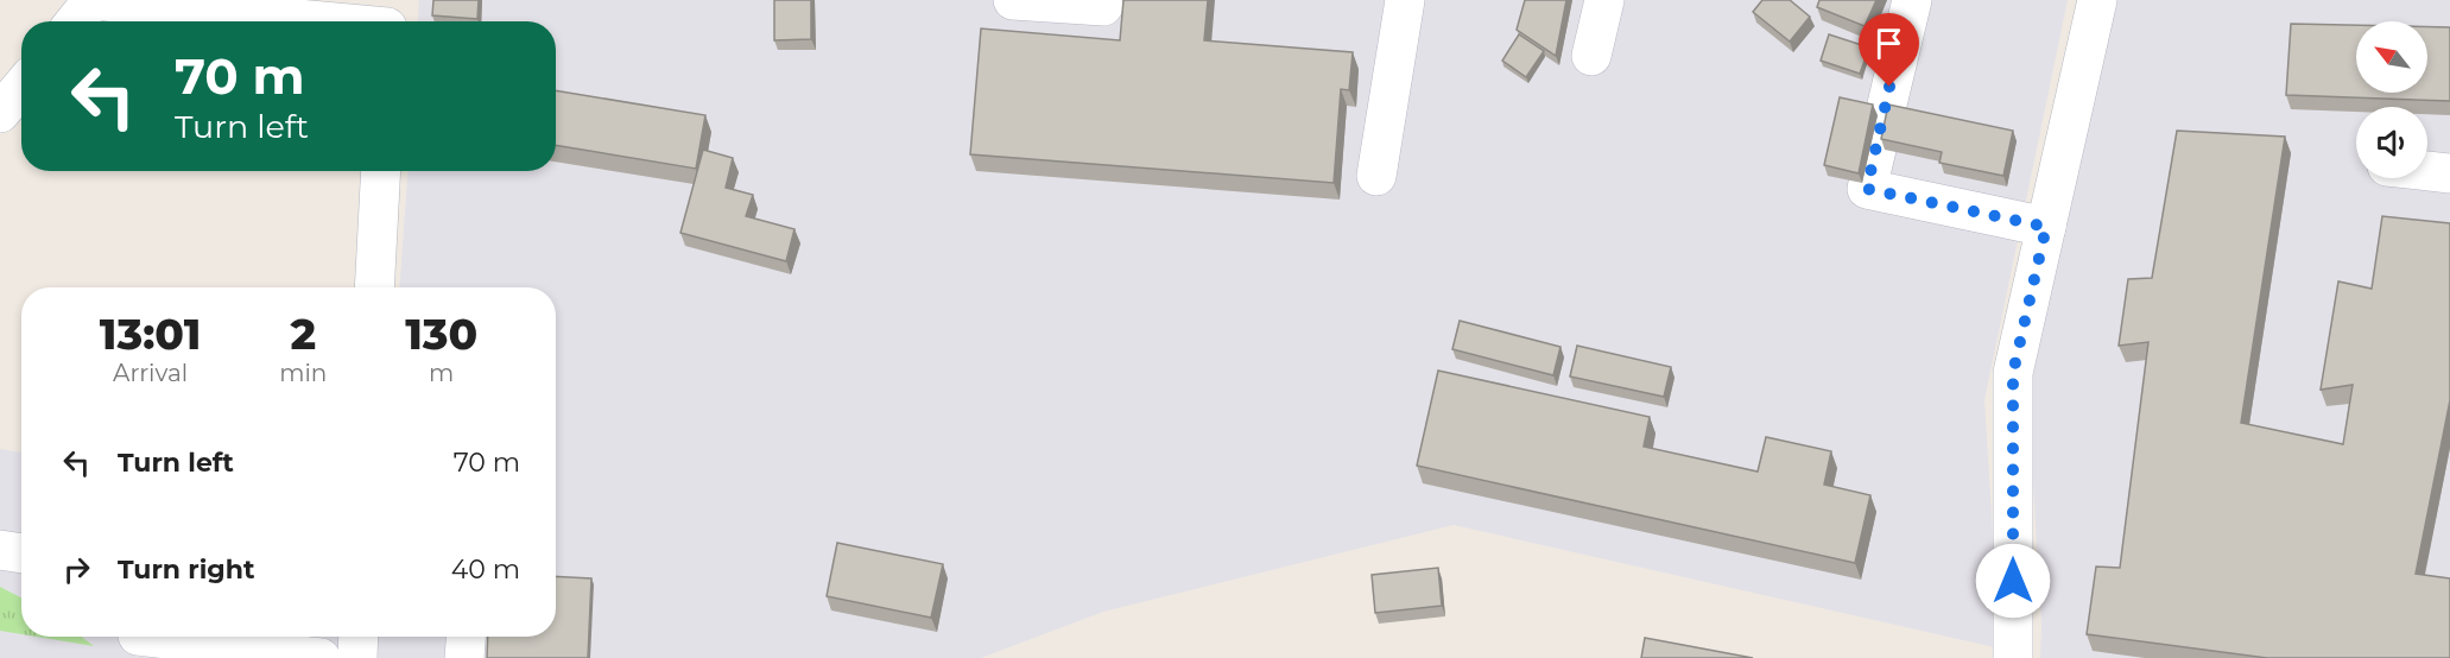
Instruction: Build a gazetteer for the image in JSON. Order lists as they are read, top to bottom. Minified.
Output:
{"north":"top left","page":{"turn":["70 m","Turn left"],"eta":["13:01","Arrival","2","min","130","m"],"list":[{"name":"Turn left","value":"70 m"},{"name":"Turn right","value":"40 m"}]}}
